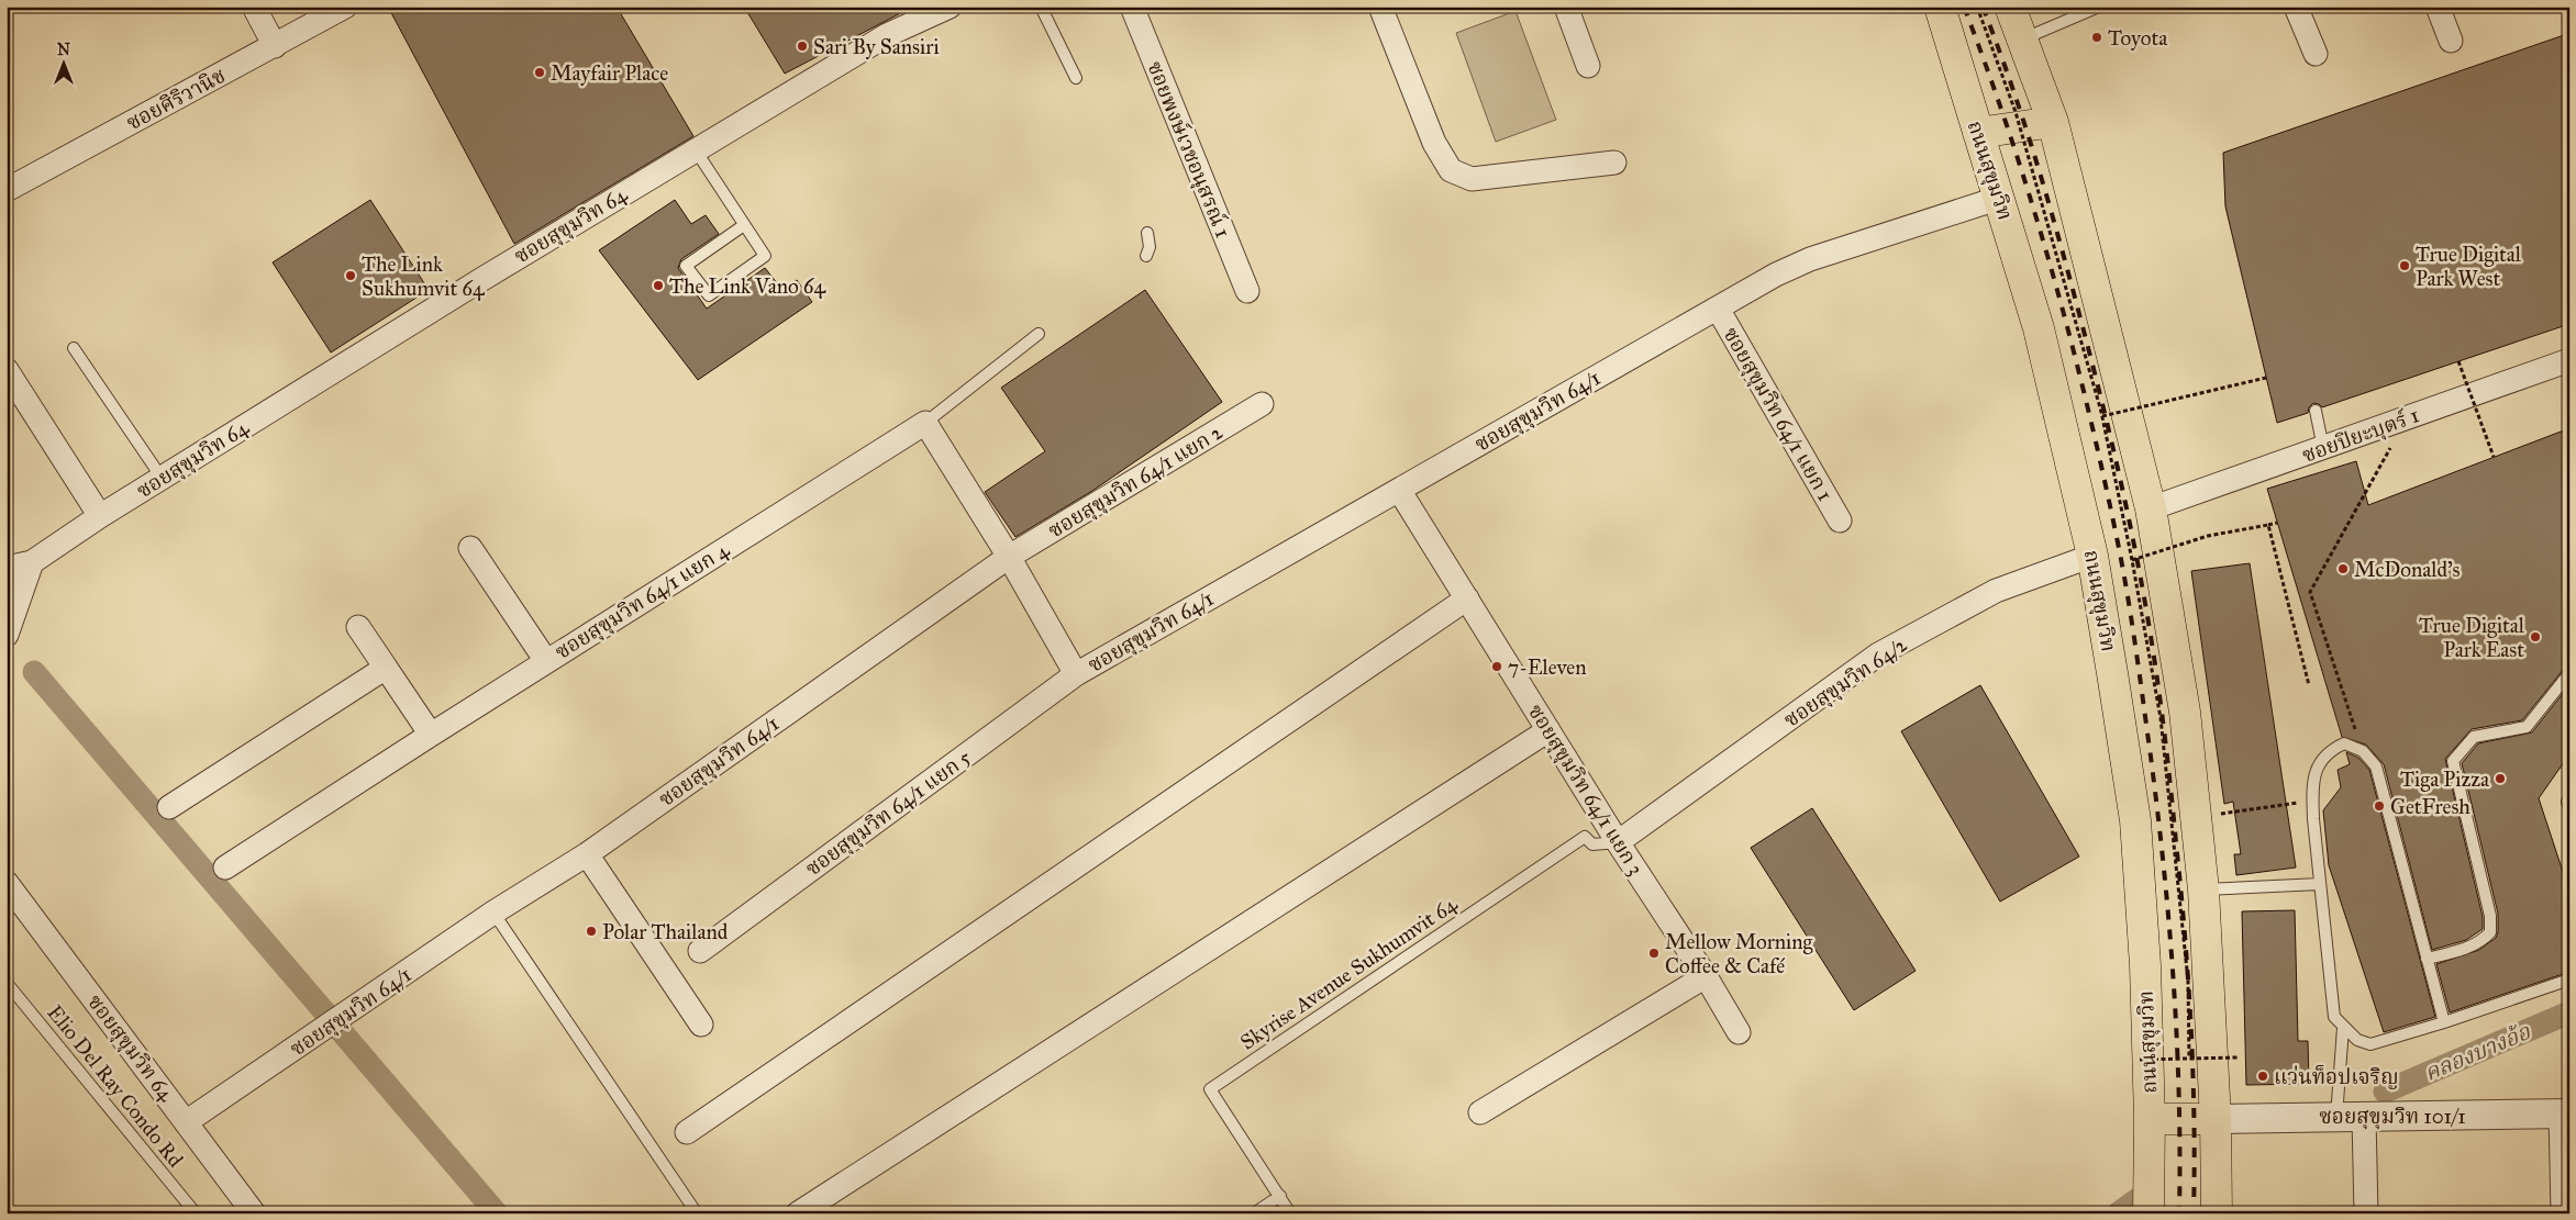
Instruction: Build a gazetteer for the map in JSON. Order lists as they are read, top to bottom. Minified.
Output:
{"streets":{"main road":["ถนนสุขุมวิท"],"street":["ซอยศิริวานิช","ซอยพงษ์เวชอนุสรณ์ 1","ซอยสุขุมวิท 64","ซอยสุขุมวิท 64/1","ซอยสุขุมวิท 64/1 แยก 1","ซอยปิยะบุตร์ 1","ซอยสุขุมวิท 64/1 แยก 2","ซอยสุขุมวิท 64/1 แยก 4","ซอยสุขุมวิท 64/2","ซอยสุขุมวิท 64/1 แยก 3","ซอยสุขุมวิท 64/1 แยก 5","ซอยสุขุมวิท 101/1"],"lane":["Skyrise Avenue Sukhumvit 64","Elio Del Ray Condo Rd"]},"crossings":[["ถนนสุขุมวิท","ซอยสุขุมวิท 64/1"],["ถนนสุขุมวิท","ซอยสุขุมวิท 64/2"],["ซอยสุขุมวิท 64","ซอยสุขุมวิท 64/1"],["ซอยสุขุมวิท 64/1","ซอยสุขุมวิท 64/1 แยก 1"],["ซอยสุขุมวิท 64/1","ซอยสุขุมวิท 64/1 แยก 2"],["ซอยสุขุมวิท 64/1","ซอยสุขุมวิท 64/1 แยก 3"],["ซอยสุขุมวิท 64/1","ซอยสุขุมวิท 64/1 แยก 5"],["ซอยสุขุมวิท 64/2","ซอยสุขุมวิท 64/1 แยก 3"],["ซอยสุขุมวิท 64/2","Skyrise Avenue Sukhumvit 64"],["ซอยสุขุมวิท 64/1 แยก 3","Skyrise Avenue Sukhumvit 64"]],"water":["คลองบางอ้อ"],"places":["Toyota","Sari By Sansiri","Mayfair Place","True Digital Park West","The Link Sukhumvit 64","The Link Vano 64","McDonald's","True Digital Park East","7-Eleven","Tiga Pizza","GetFresh","Polar Thailand","Mellow Morning Coffee & Café","แว่นท็อปเจริญ"],"north":"top"}
